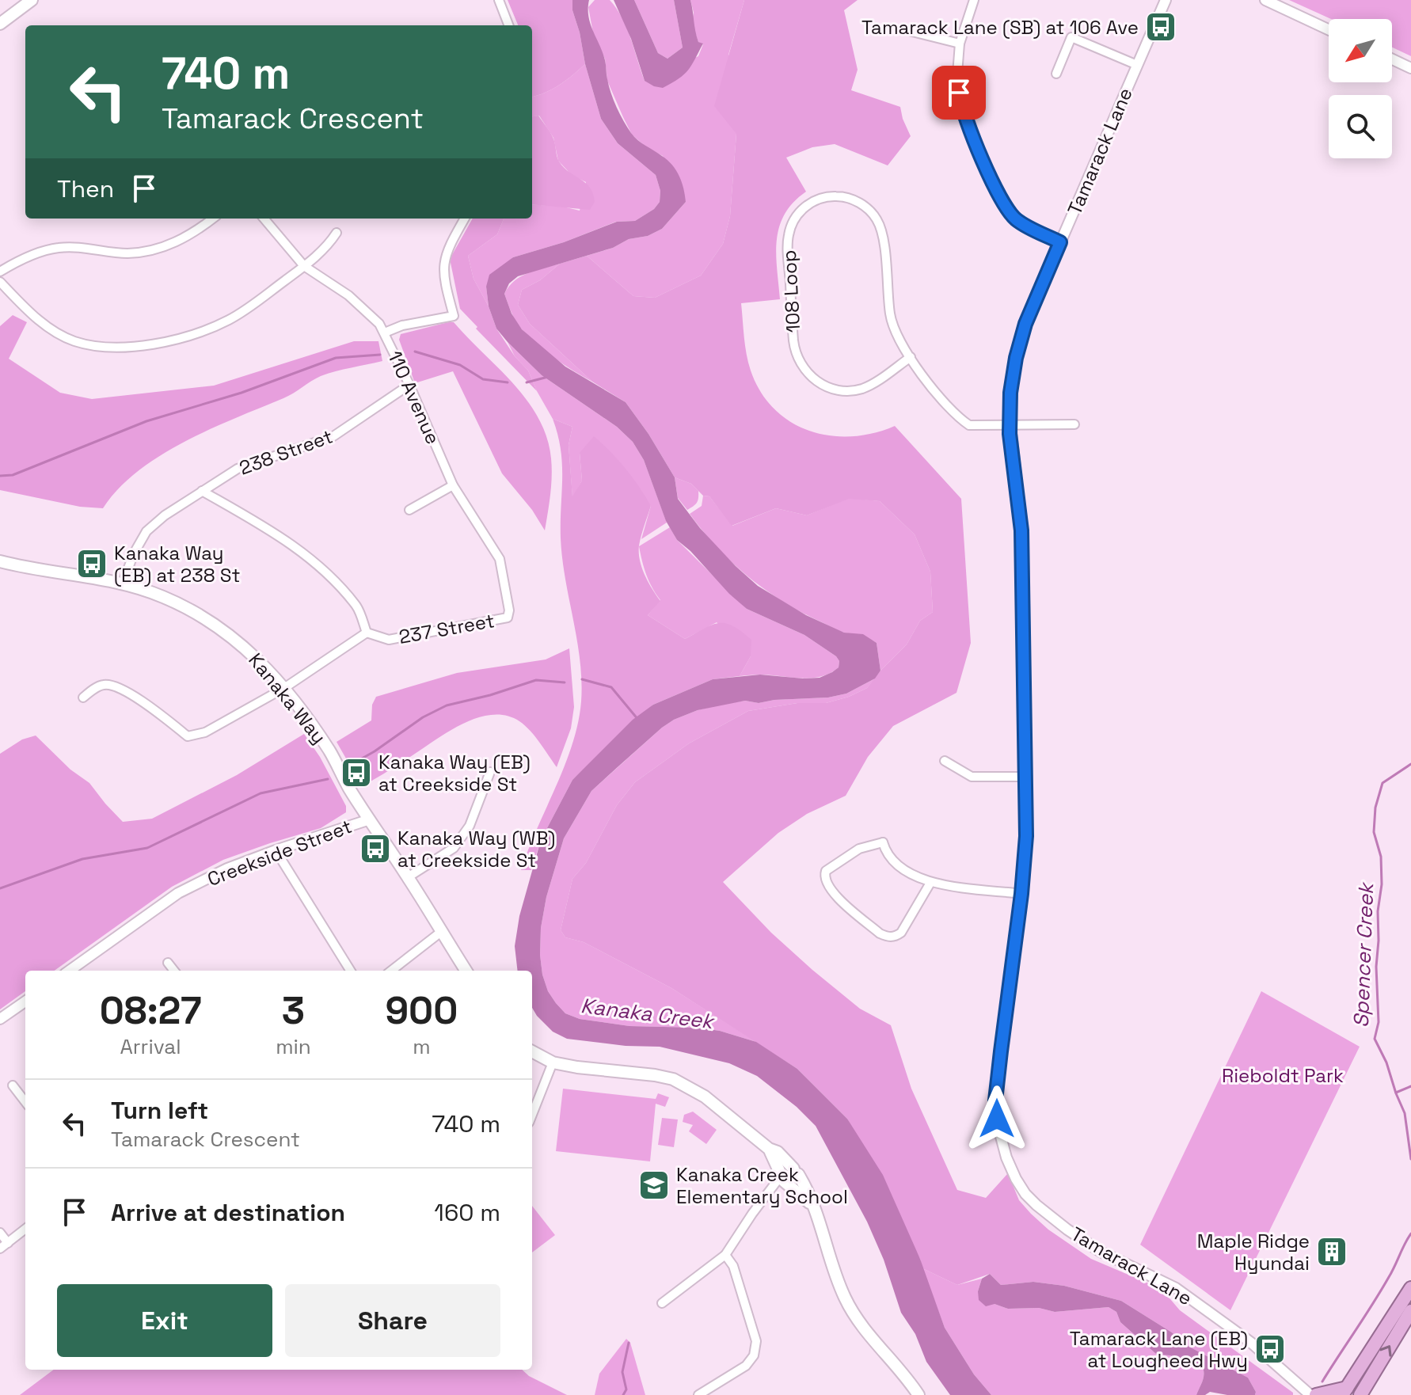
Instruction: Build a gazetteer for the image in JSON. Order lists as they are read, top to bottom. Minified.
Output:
{"streets":{"main road":["Kanaka Way"],"street":["Tamarack Lane","108 Loop","110 Avenue","238 Street","237 Street","Creekside Street"]},"crossings":[["110 Avenue","238 Street"],["110 Avenue","237 Street"],["238 Street","Kanaka Way"],["Kanaka Way","Creekside Street"]],"water":["Spencer Creek","Kanaka Creek"],"parks":["Rieboldt Park"],"places":{"bus stop":["Tamarack Lane (SB) at 106 Ave","Kanaka Way (EB) at 238 St","Kanaka Way (EB) at Creekside St","Kanaka Way (WB) at Creekside St","Tamarack Lane (EB) at Lougheed Hwy"],"school or university":["Kanaka Creek Elementary School"],"building":["Maple Ridge Hyundai"]},"north":"bottom left","page":{"turn":["740 m","Tamarack Crescent"],"then":"Then","eta":["08:27","Arrival","3","min","900","m"],"list":[{"name":"Turn left","note":"Tamarack Crescent","value":"740 m"},{"name":"Arrive at destination","value":"160 m"}],"buttons":["Exit","Share"]}}
